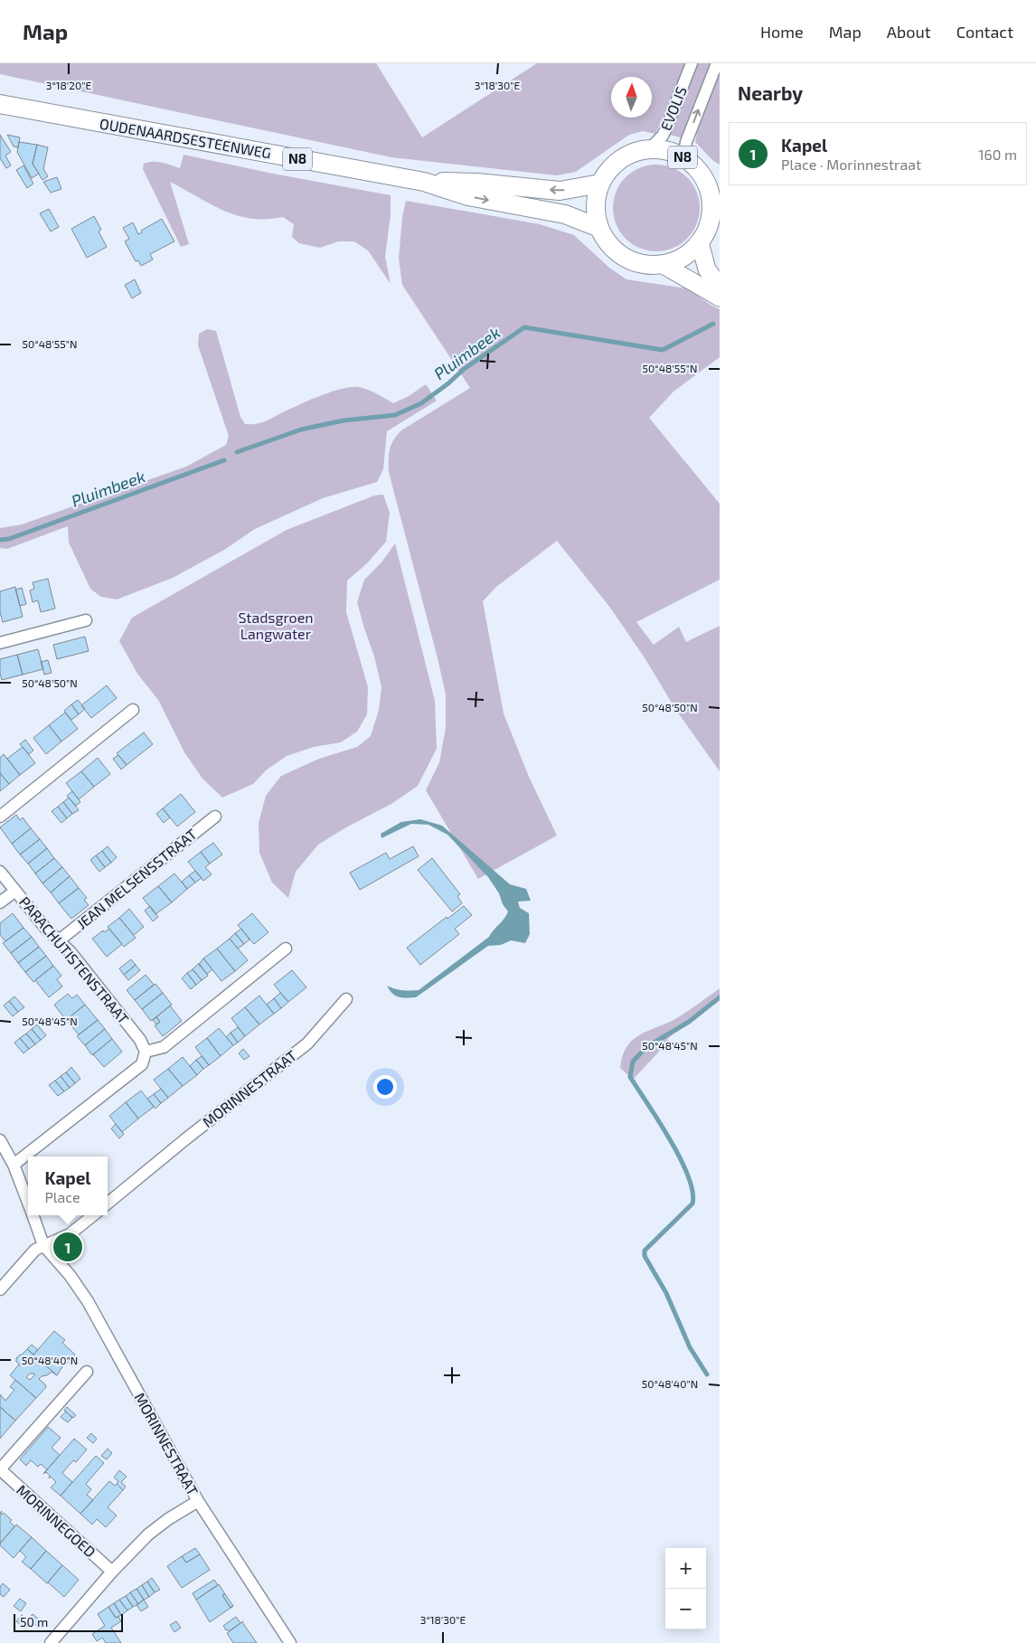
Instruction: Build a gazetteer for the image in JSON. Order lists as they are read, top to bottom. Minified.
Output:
{"streets":{"main road":["OUDENAARDSESTEENWEG","N8"],"street":["EVOLIS","JEAN MELSENSSTRAAT","PARACHUTISTENSTRAAT","MORINNESTRAAT","MORINNEGOED"]},"crossings":[["EVOLIS","OUDENAARDSESTEENWEG"],["EVOLIS","N8"],["OUDENAARDSESTEENWEG","N8"],["JEAN MELSENSSTRAAT","PARACHUTISTENSTRAAT"]],"water":["Pluimbeek"],"parks":["Stadsgroen Langwater"],"scale_bar":"50 m","north":"top","page":{"header":"Map","nav":["Home","Map","About","Contact"],"heading":"Nearby","list":[{"mark":"1","name":"Kapel","note":"Place · Morinnestraat","value":"160 m"}],"popup":["Kapel","Place"],"pins":"1","map_buttons":["+","−"],"scale":"50 m"},"coordinates":["3°18'20\"E","3°18'30\"E","50°48'55\"N","50°48'50\"N","50°48'45\"N","50°48'40\"N"]}
